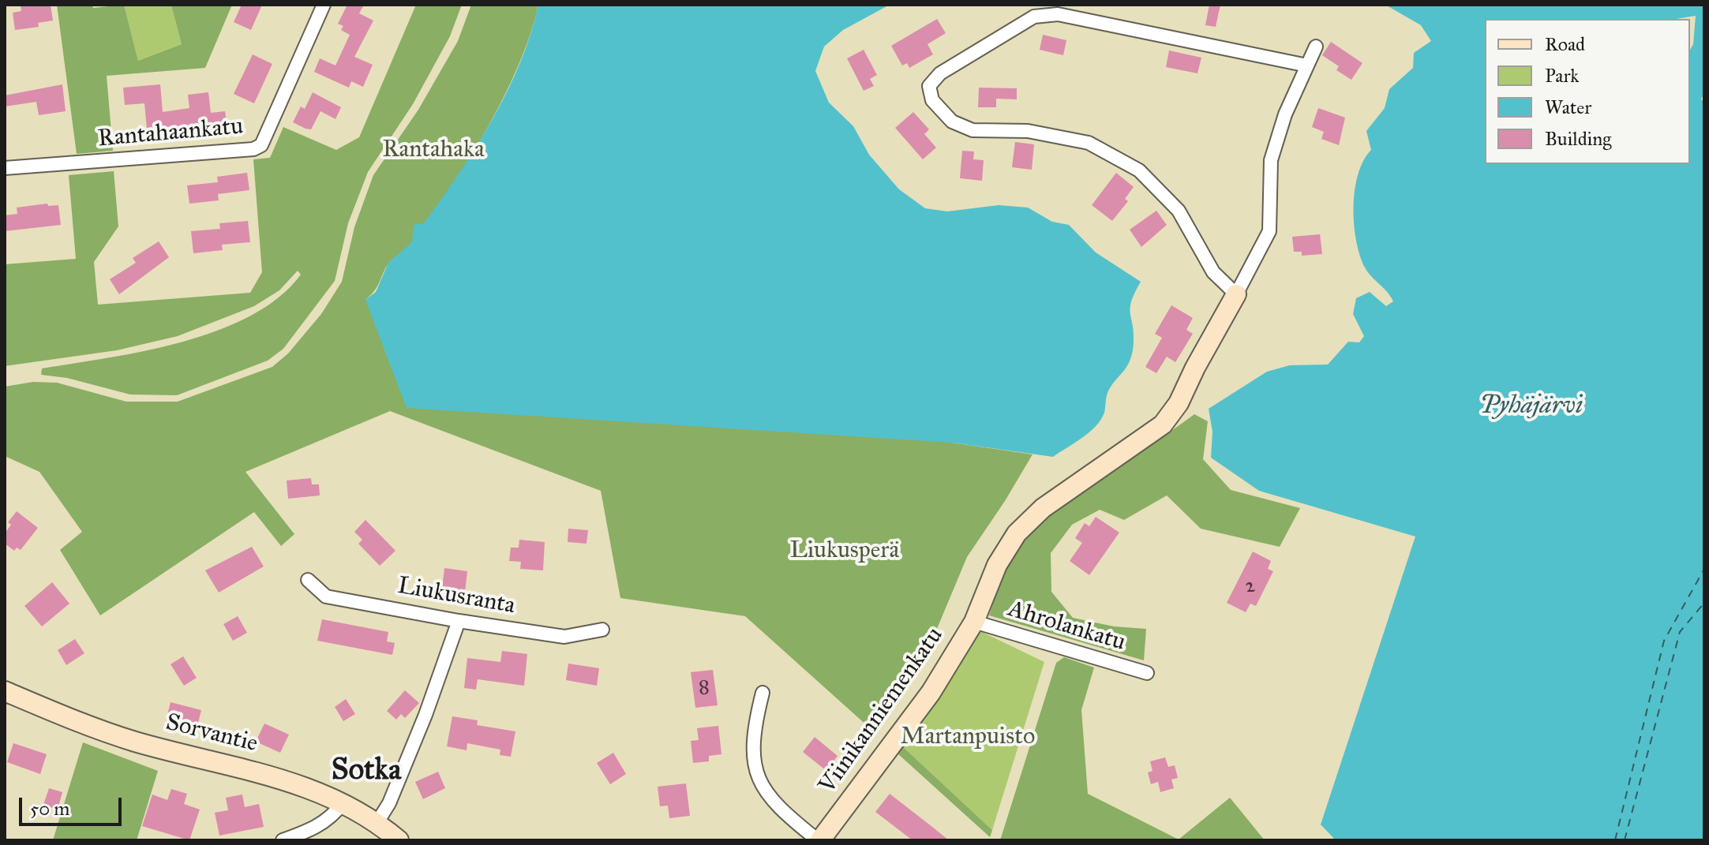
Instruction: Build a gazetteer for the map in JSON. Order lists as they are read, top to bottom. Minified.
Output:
{"streets":{"street":["Rantahaankatu","Liukusranta","Ahrolankatu","Viinikanniemenkatu","Sorvantie"]},"crossings":[["Ahrolankatu","Viinikanniemenkatu"]],"districts":["Sotka"],"water":["Pyhäjärvi"],"parks":["Rantahaka","Liukusperä","Martanpuisto"],"house_numbers":["2","8"],"legend":["Road","Park","Water","Building"],"scale_bar":"50 m"}
